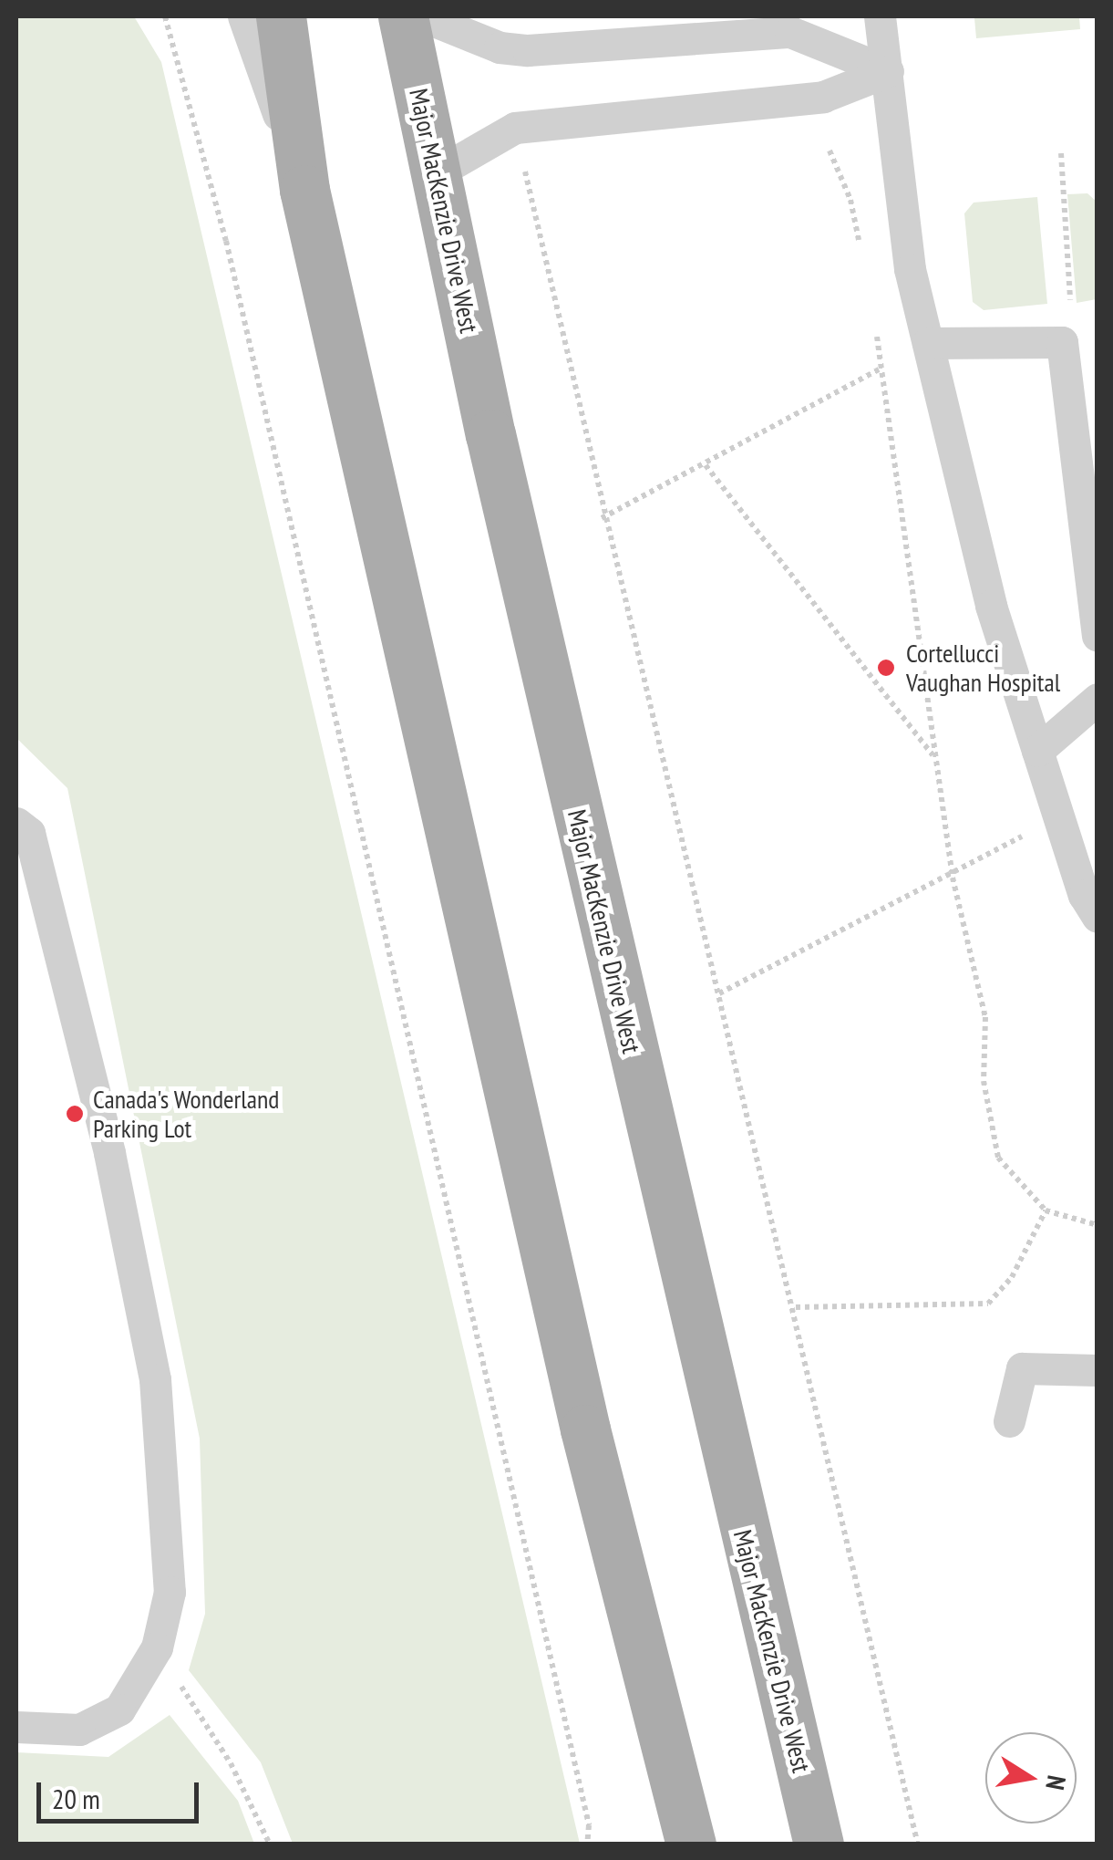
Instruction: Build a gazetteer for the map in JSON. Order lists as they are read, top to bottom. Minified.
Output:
{"streets":{"main road":["Major MacKenzie Drive West"]},"places":["Cortellucci Vaughan Hospital","Canada's Wonderland Parking Lot"],"scale_bar":"20 m","north":"right"}
